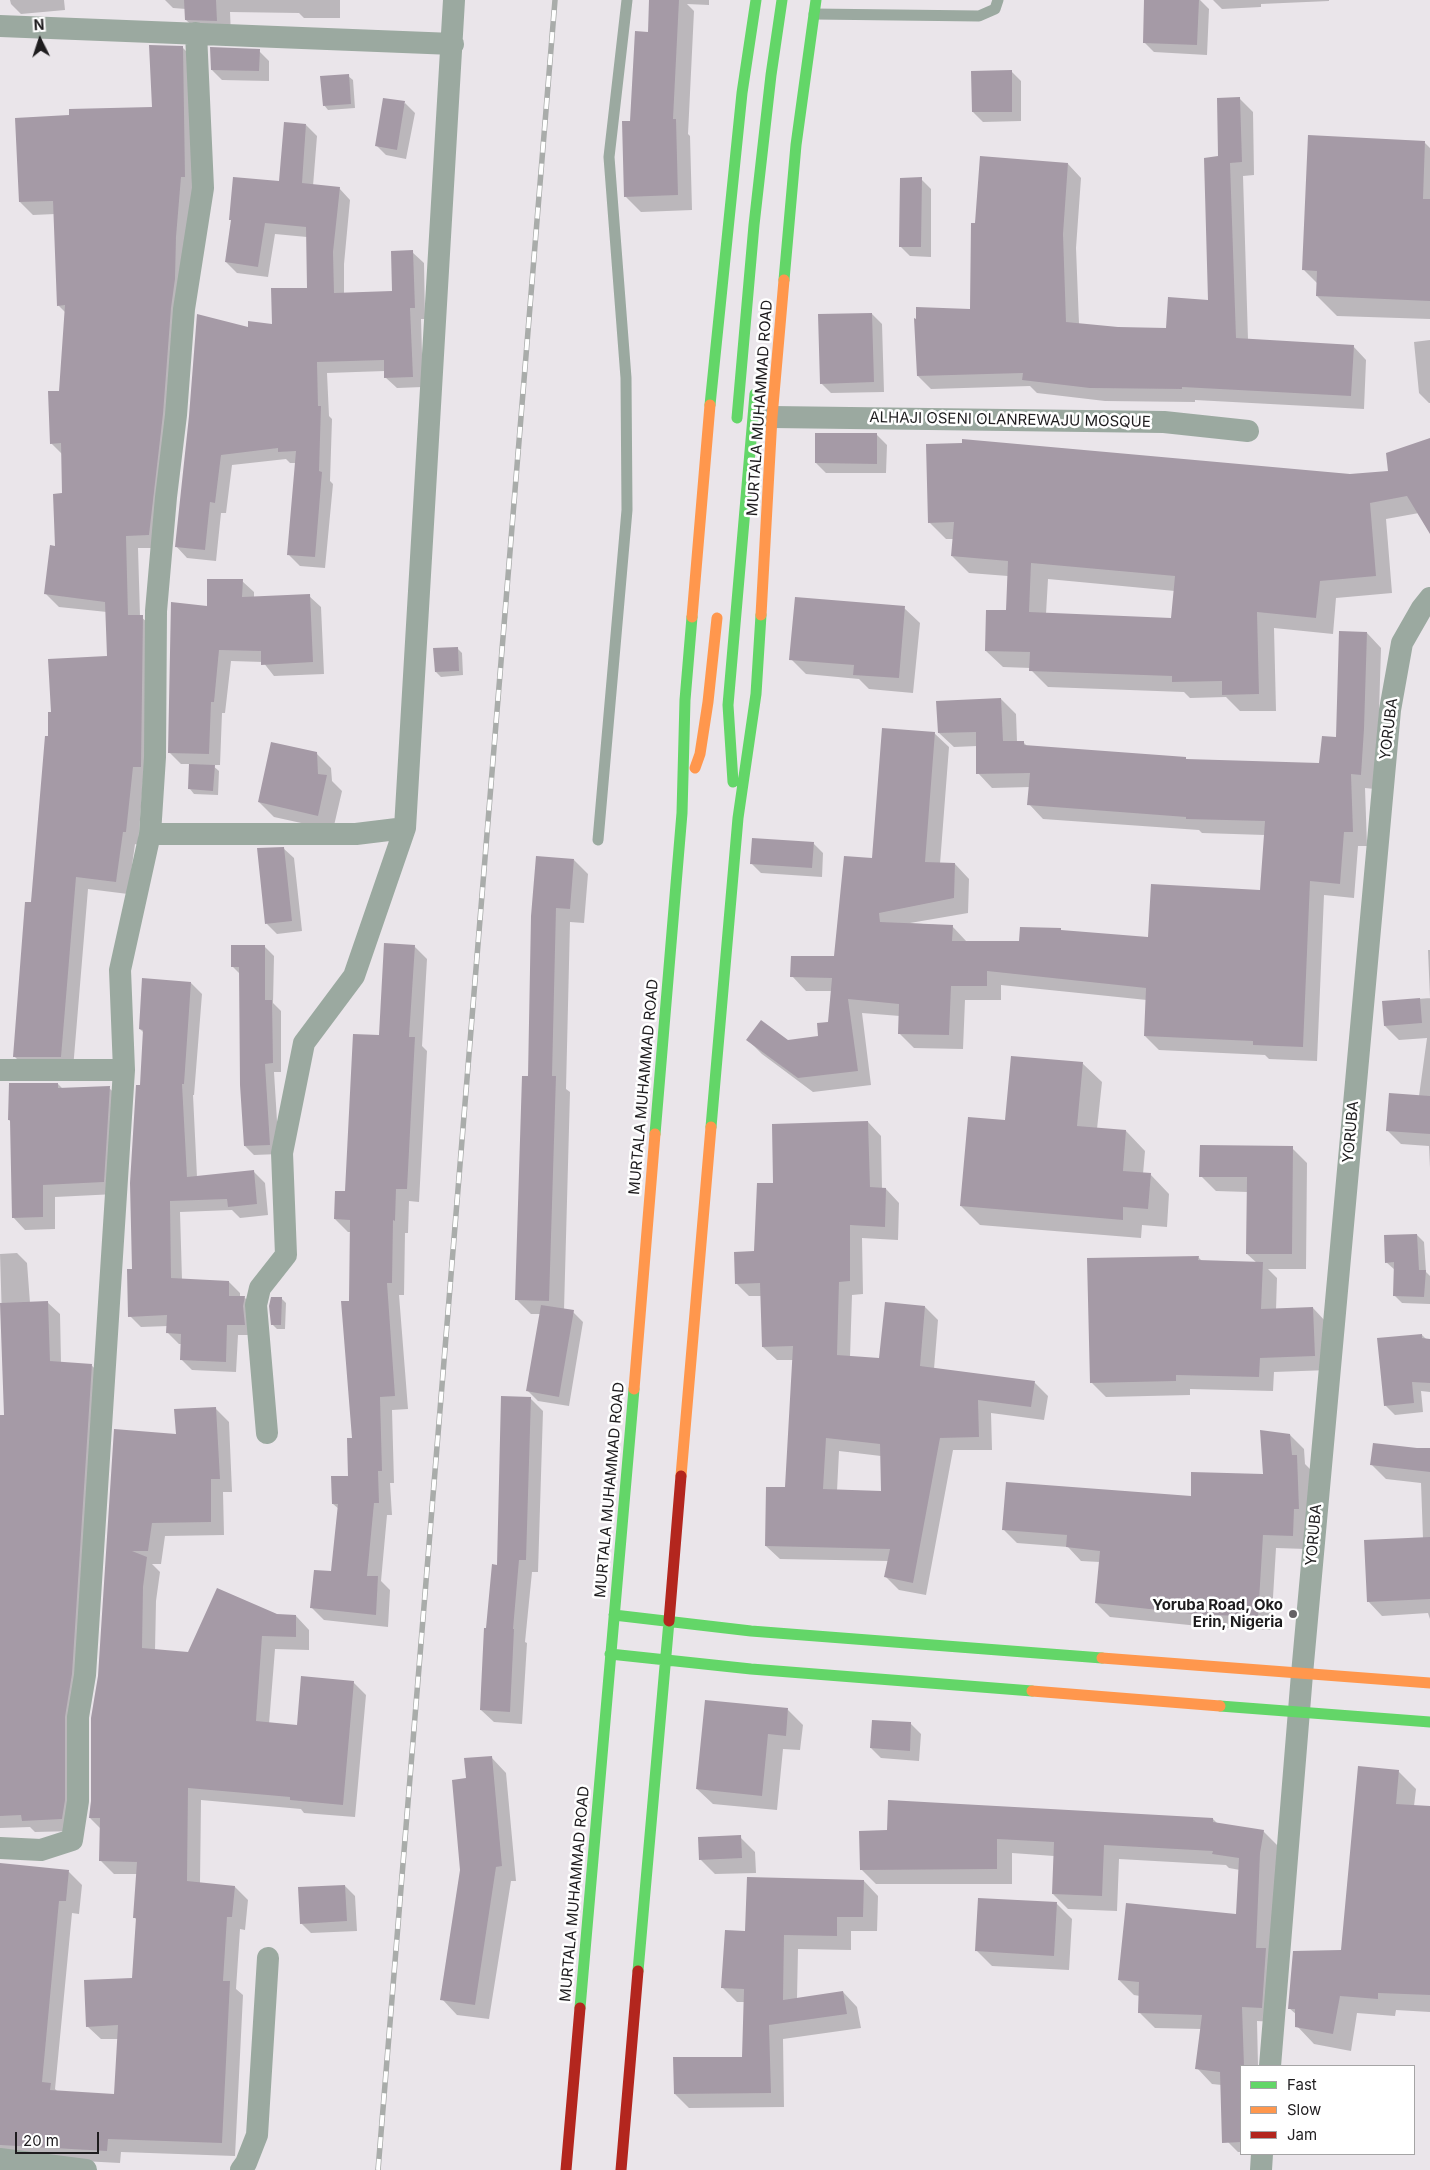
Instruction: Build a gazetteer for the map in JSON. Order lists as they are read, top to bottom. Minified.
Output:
{"streets":{"main road":["MURTALA MUHAMMAD ROAD"],"street":["ALHAJI OSENI OLANREWAJU MOSQUE","YORUBA"]},"crossings":[["MURTALA MUHAMMAD ROAD","ALHAJI OSENI OLANREWAJU MOSQUE"]],"places":["Yoruba Road, Oko Erin, Nigeria"],"legend":["Fast","Slow","Jam"],"scale_bar":"20 m","north":"top"}
